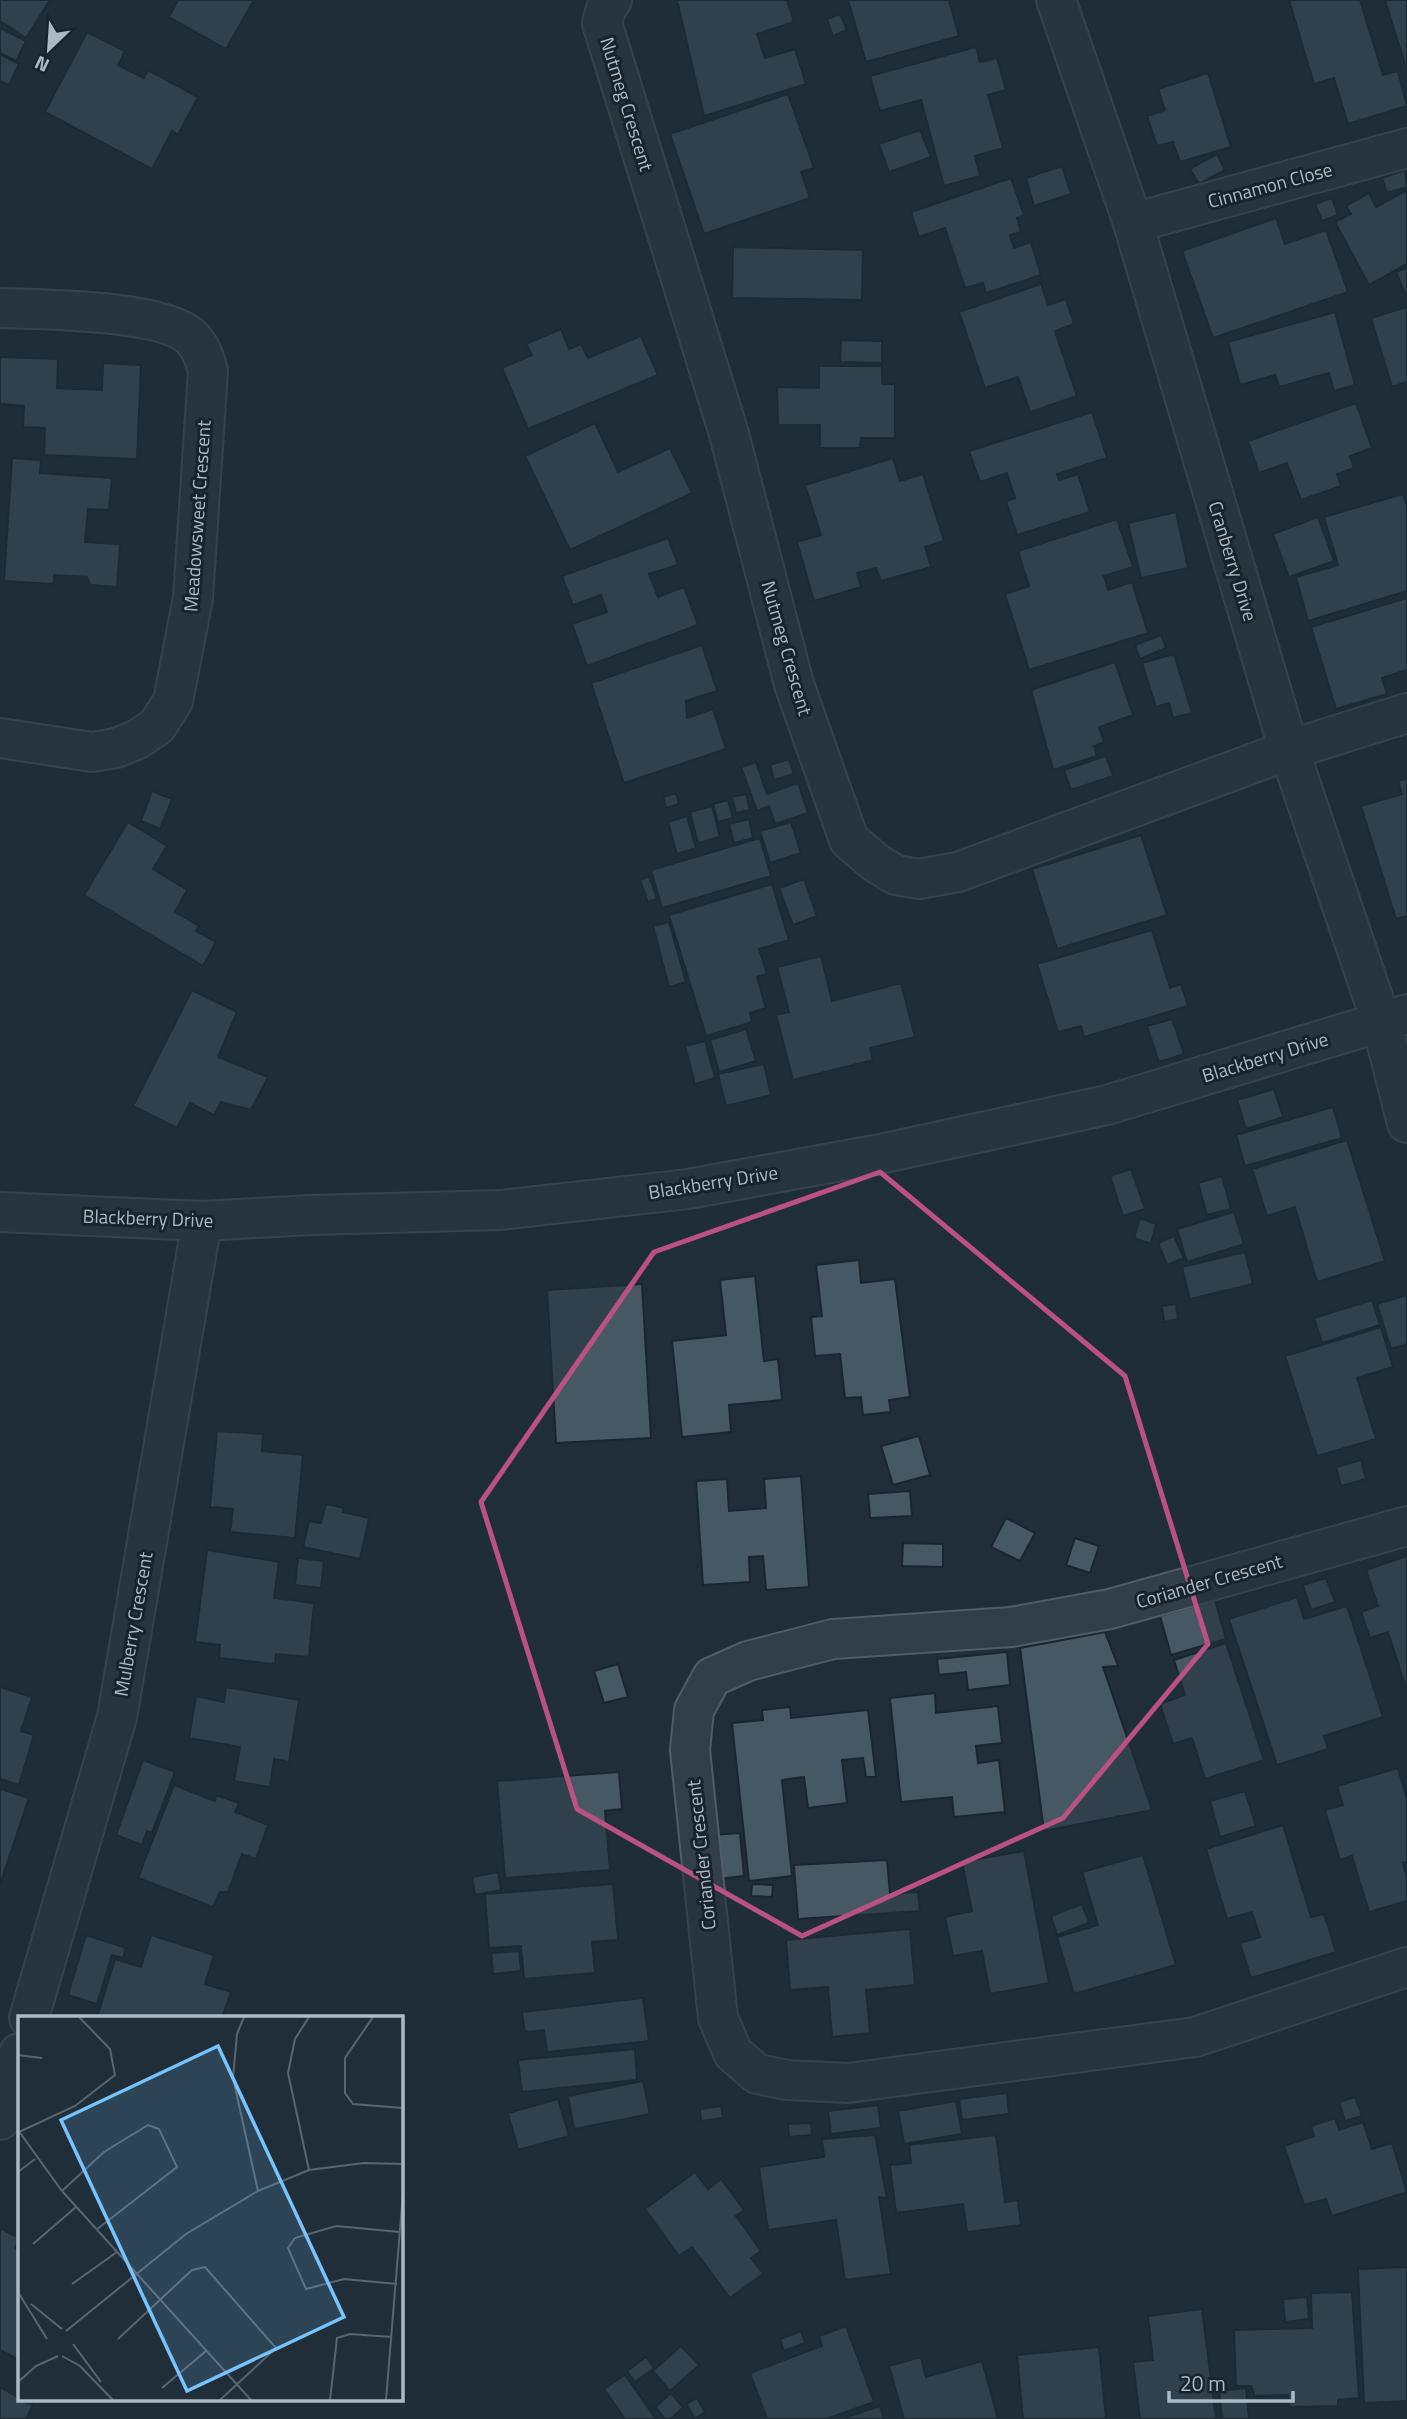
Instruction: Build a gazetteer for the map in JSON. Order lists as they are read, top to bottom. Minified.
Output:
{"streets":{"street":["Nutmeg Crescent","Cinnamon Close","Meadowsweet Crescent","Cranberry Drive","Blackberry Drive","Coriander Crescent","Mulberry Crescent"]},"crossings":[["Nutmeg Crescent","Cranberry Drive"],["Cinnamon Close","Cranberry Drive"],["Cranberry Drive","Blackberry Drive"],["Blackberry Drive","Mulberry Crescent"]],"scale_bar":"20 m","north":"bottom left"}
